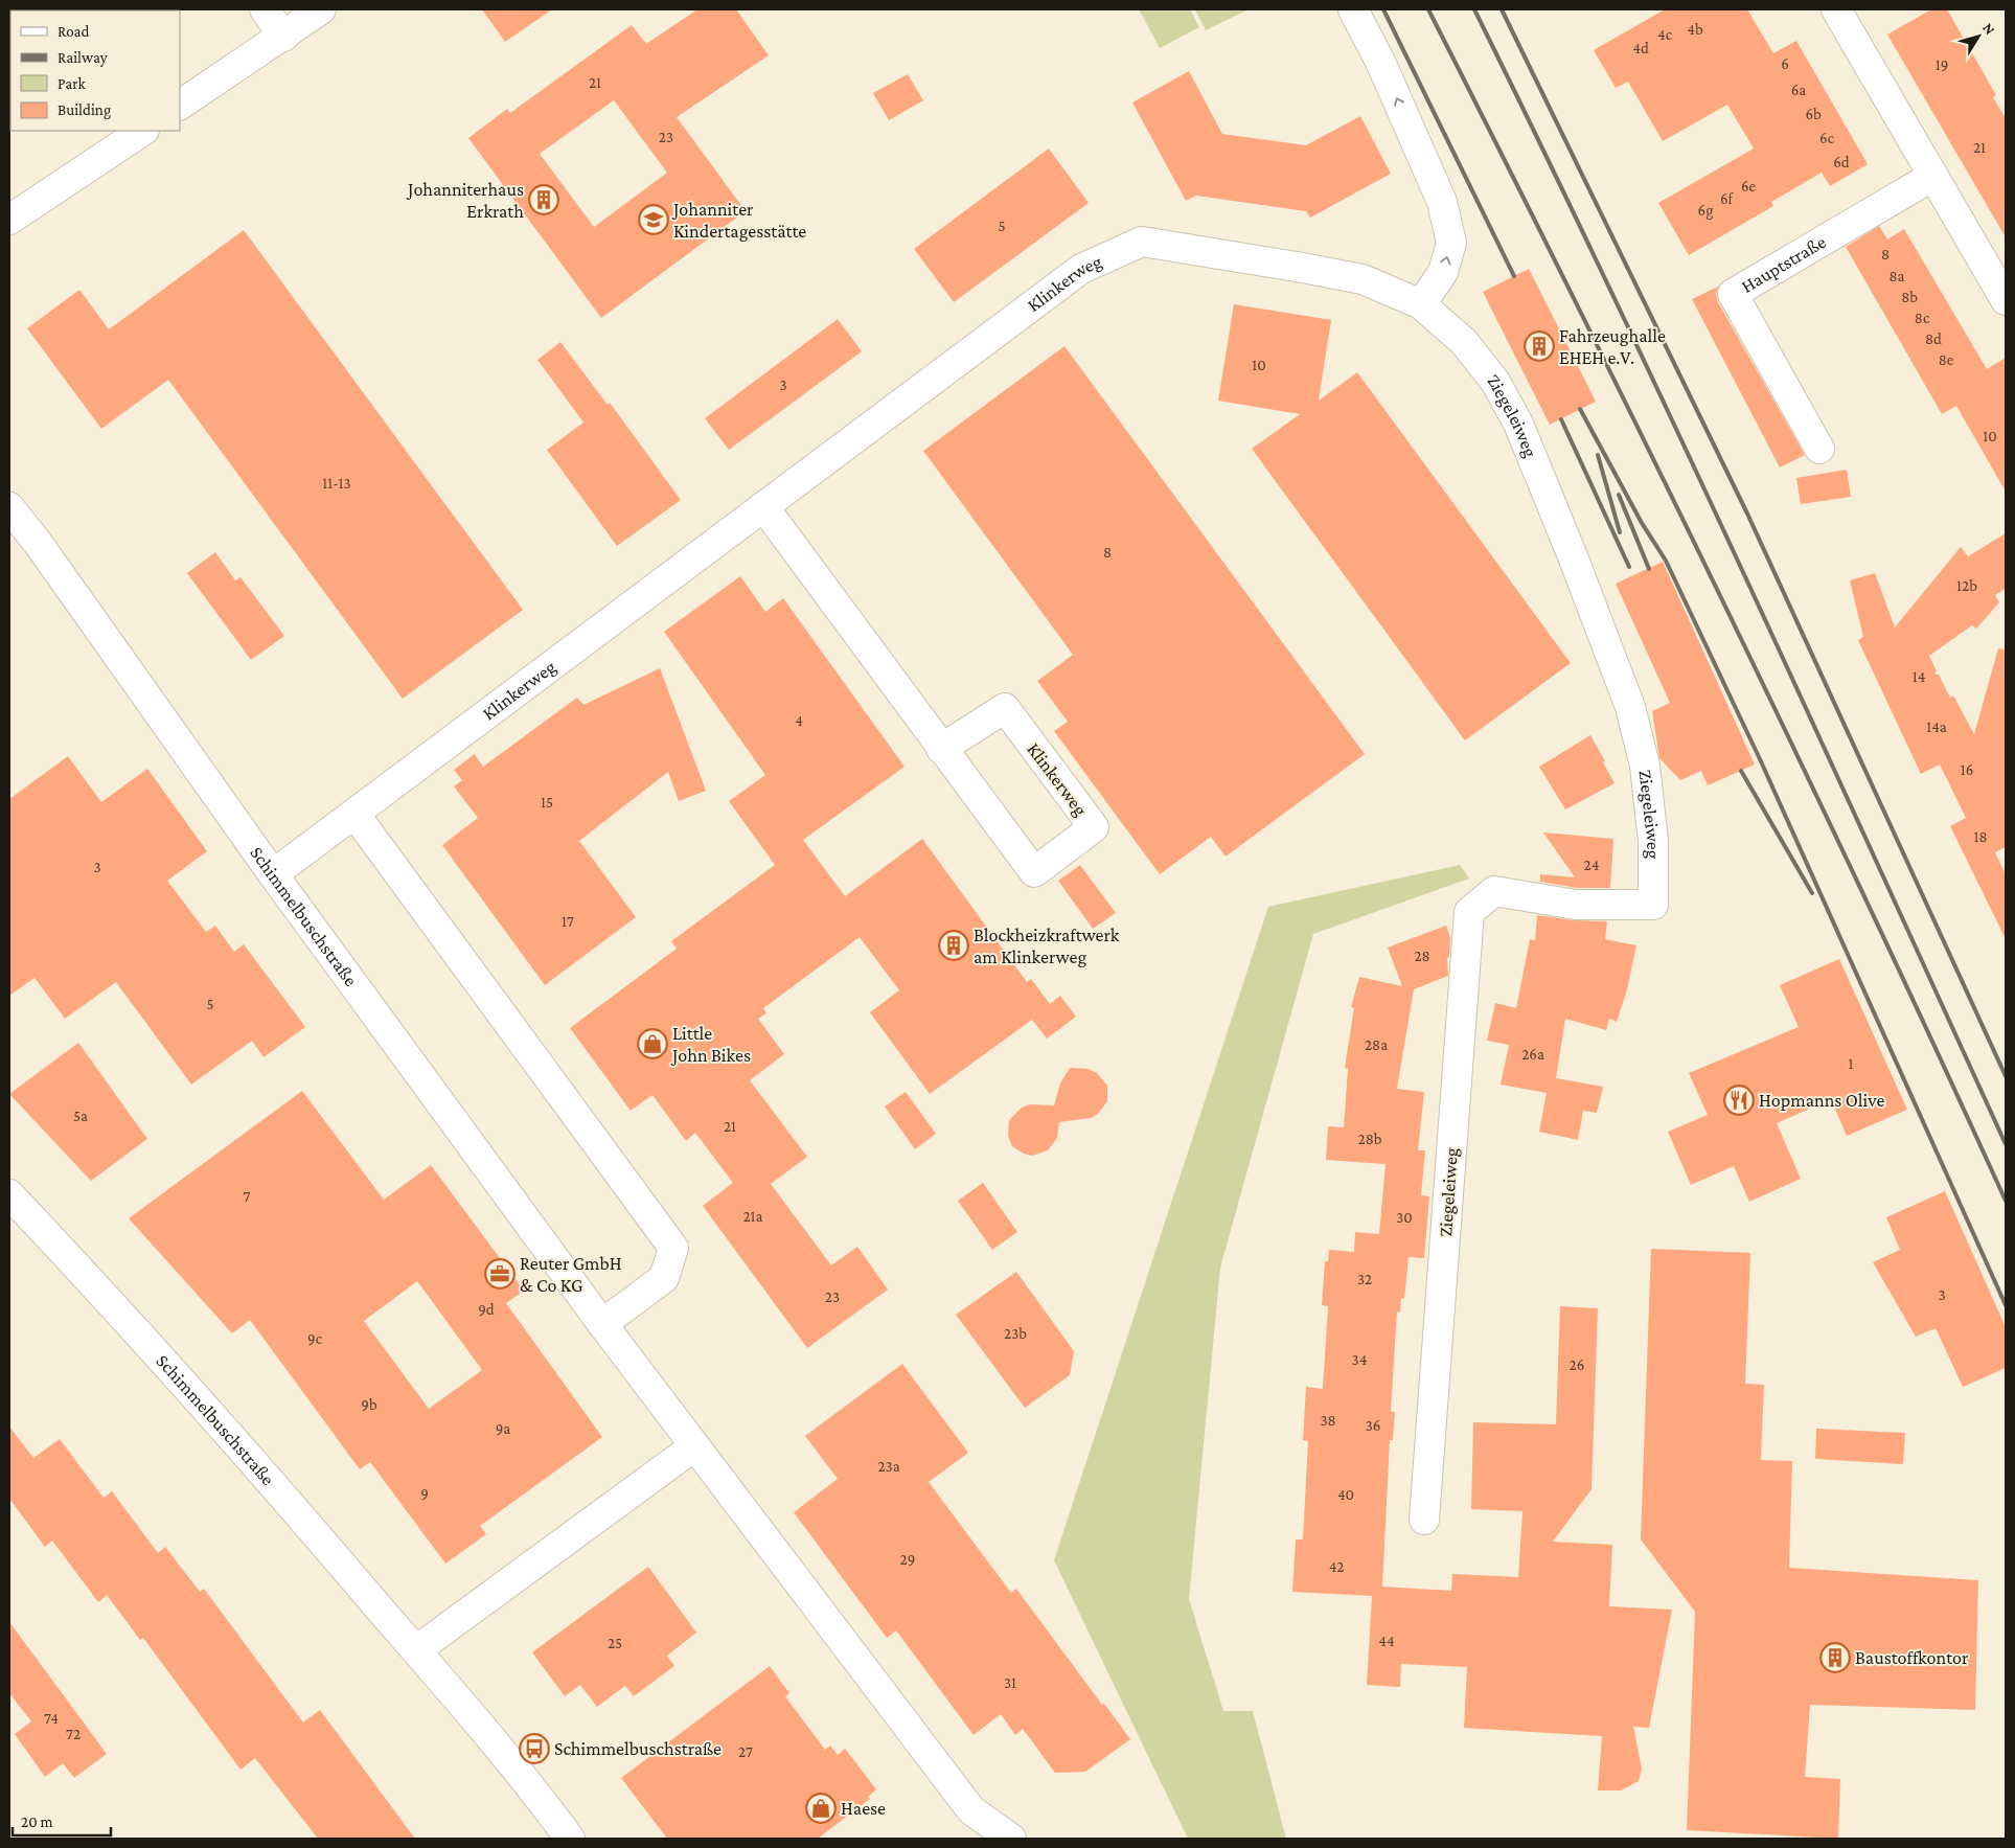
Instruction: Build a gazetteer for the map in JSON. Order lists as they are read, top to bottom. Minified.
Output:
{"streets":{"street":["Hauptstraße","Klinkerweg","Ziegeleiweg","Schimmelbuschstraße"]},"crossings":[["Klinkerweg","Ziegeleiweg"],["Klinkerweg","Schimmelbuschstraße"]],"places":{"building":["Johanniterhaus Erkrath","Fahrzeughalle EHEH e.V.","Blockheizkraftwerk am Klinkerweg","Baustoffkontor"],"school or university":["Johanniter Kindertagesstätte"],"shop":["Little John Bikes","Haese"],"restaurant":["Hopmanns Olive"],"office":["Reuter GmbH & Co KG"],"bus stop":["Schimmelbuschstraße"]},"house_numbers":["4b","4c","4d","6","19","21","6a","6b","23","6c","21","6d","6e","6f","6g","5","8","8a","8b","8c","8d","8e","10","3","10","11-13","8","12b","14","4","14a","16","15","18","24","3","17","28","5","28a","26a","1","5a","21","28b","7","21a","30","32","3","23","9d","23b","9c","34","26","9b","38","36","9a","23a","9","40","29","42","44","25","31","74","72","27"],"legend":["Road","Railway","Park","Building"],"scale_bar":"20 m","north":"top right"}
